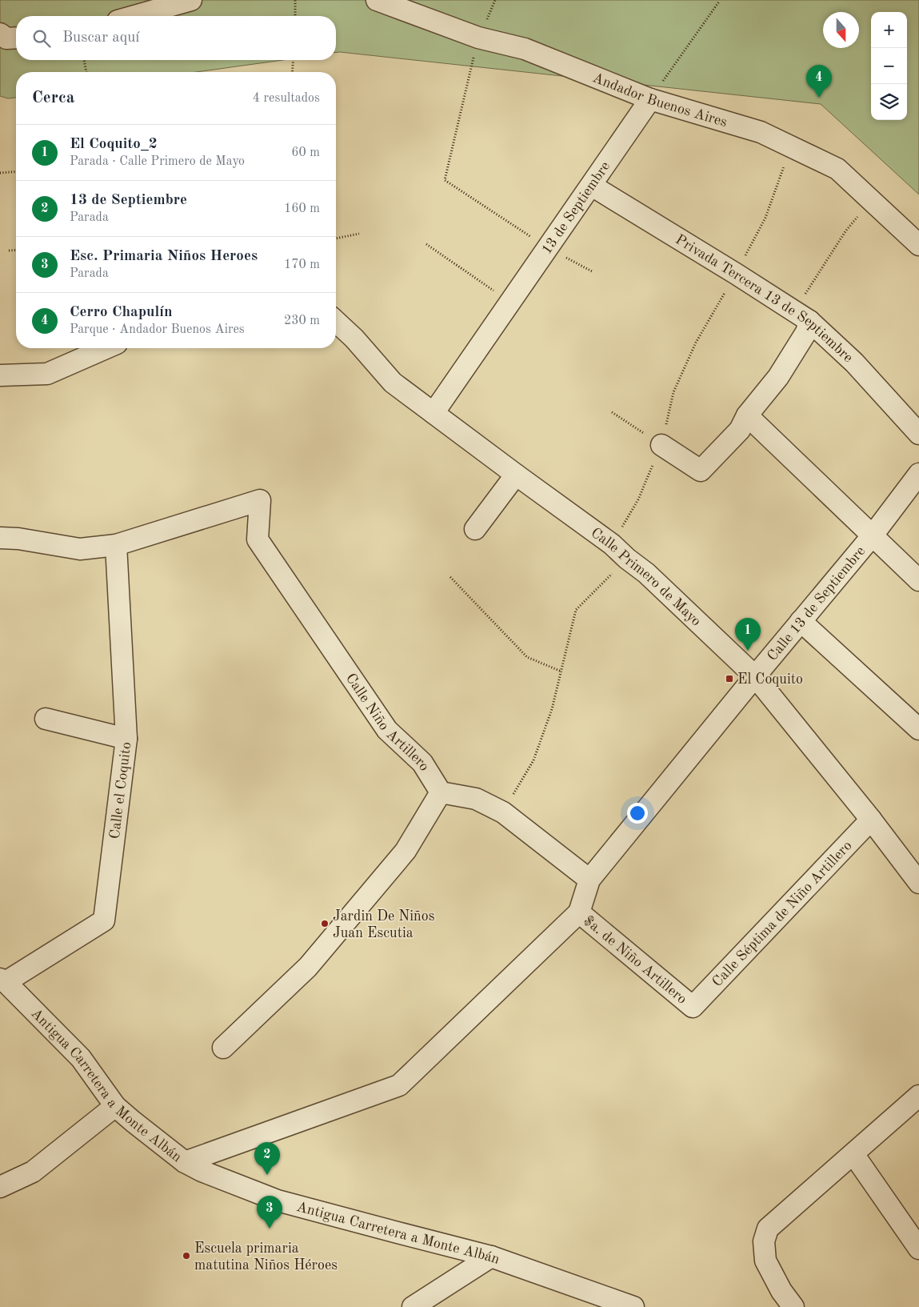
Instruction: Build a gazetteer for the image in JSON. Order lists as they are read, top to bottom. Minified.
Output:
{"streets":{"street":["Andador Buenos Aires","13 de Septiembre","Privada Tercera 13 de Septiembre","Calle Primero de Mayo","Calle 13 de Septiembre","Calle Niño Artillero","Calle el Coquito","Calle Séptima de Niño Artillero","$a. de Niño Artillero","Antigua Carretera a Monte Albán"]},"crossings":[["Andador Buenos Aires","13 de Septiembre"],["13 de Septiembre","Privada Tercera 13 de Septiembre"],["13 de Septiembre","Calle Primero de Mayo"],["Calle Primero de Mayo","Calle 13 de Septiembre"],["Calle Primero de Mayo","Calle Séptima de Niño Artillero"],["Calle Niño Artillero","Calle el Coquito"],["Calle el Coquito","Antigua Carretera a Monte Albán"],["Calle Séptima de Niño Artillero","$a. de Niño Artillero"]],"places":{"transit":["El Coquito"],"other":["Jardin De Niños Juan Escutia","Escuela primaria matutina Niños Héroes"]},"north":"bottom","page":{"map_buttons":["+","−"],"search":"Buscar aquí","pins":["4","1","2","3"],"heading":["Cerca","4 resultados"],"list":[{"mark":"1","name":"El Coquito_2","note":"Parada · Calle Primero de Mayo","value":"60 m"},{"mark":"2","name":"13 de Septiembre","note":"Parada","value":"160 m"},{"mark":"3","name":"Esc. Primaria Niños Heroes","note":"Parada","value":"170 m"},{"mark":"4","name":"Cerro Chapulín","note":"Parque · Andador Buenos Aires","value":"230 m"}]}}
